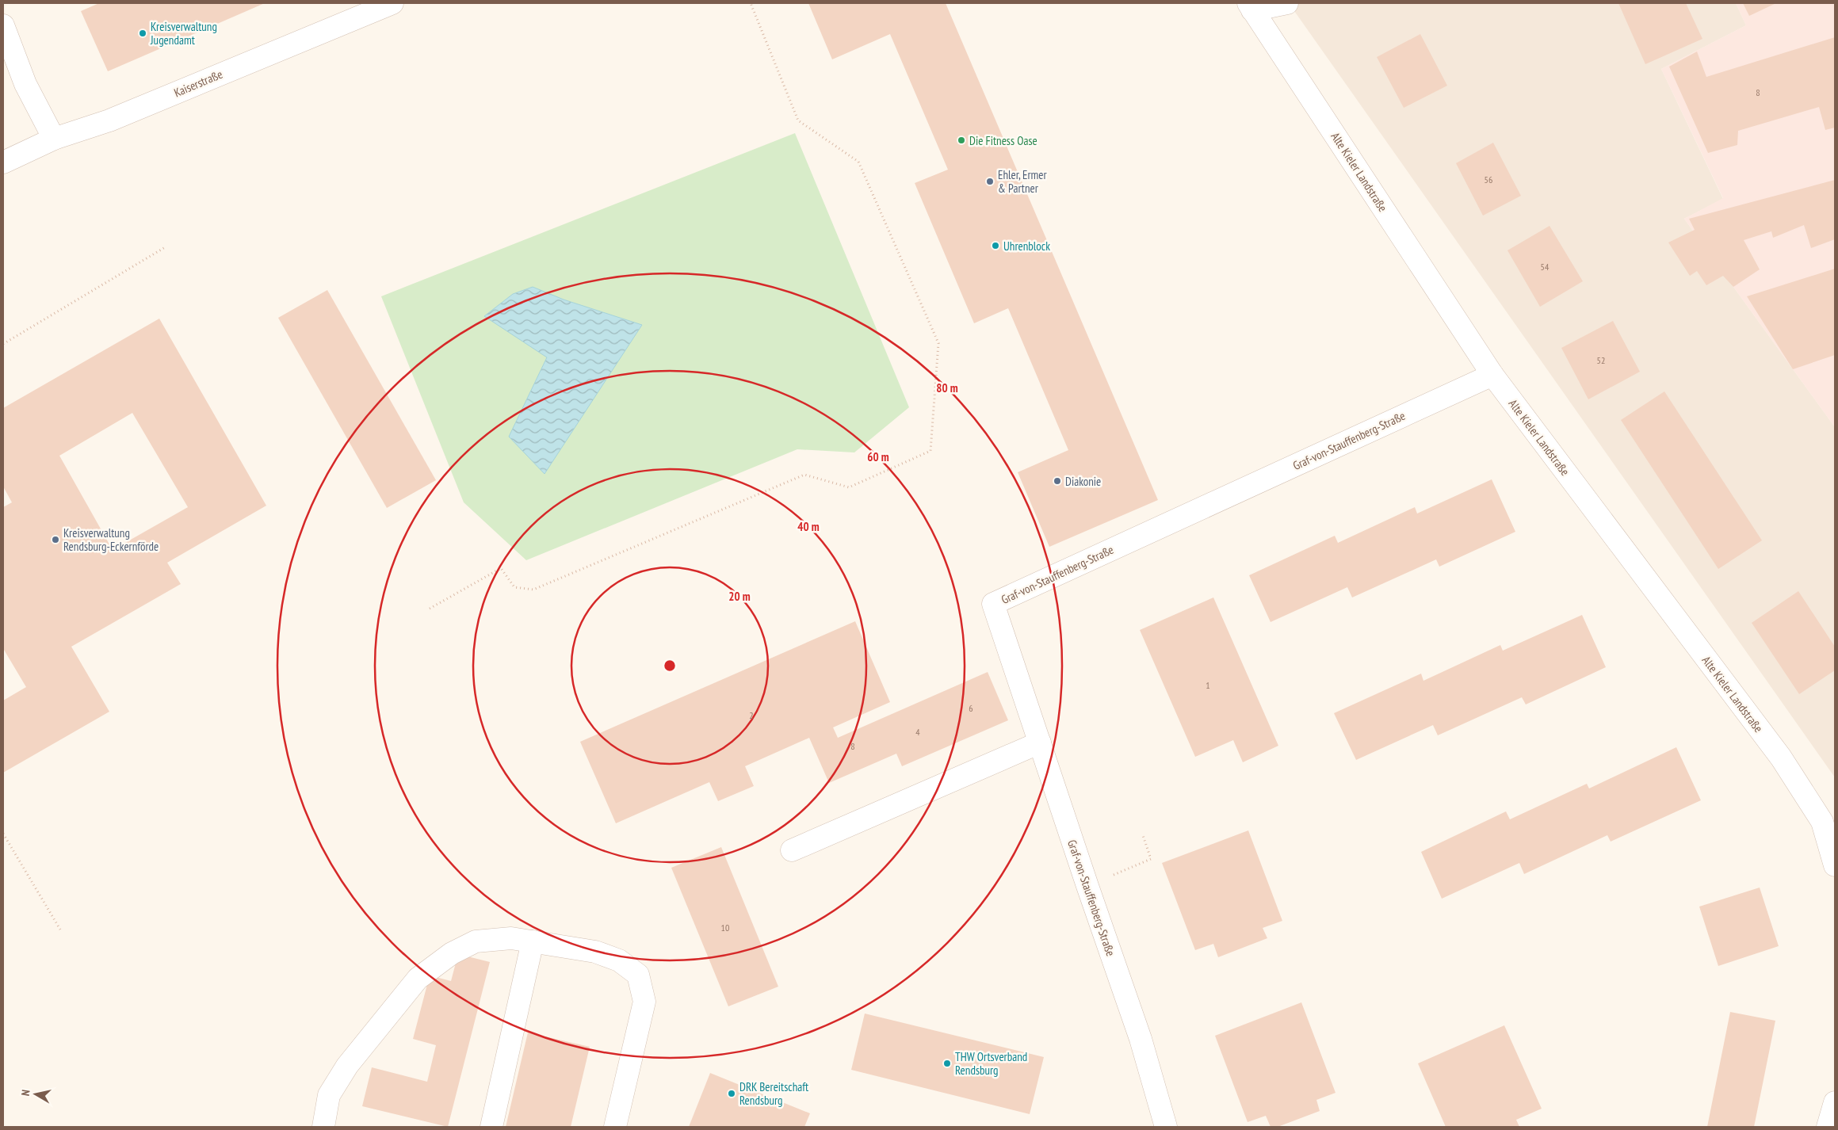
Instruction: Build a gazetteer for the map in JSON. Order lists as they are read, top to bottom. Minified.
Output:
{"streets":{"street":["Kaiserstraße","Alte Kieler Landstraße","Graf-von-Stauffenberg-Straße"]},"crossings":[["Alte Kieler Landstraße","Graf-von-Stauffenberg-Straße"]],"places":["Kreisverwaltung Jugendamt","Die Fitness Oase","Ehler, Ermer & Partner","Uhrenblock","Diakonie","Kreisverwaltung Rendsburg-Eckernförde","THW Ortsverband Rendsburg","DRK Bereitschaft Rendsburg"],"house_numbers":["8","56","54","52","1","6","2","4","8","10"],"north":"left","rings":["80 m","60 m","40 m","20 m"]}
